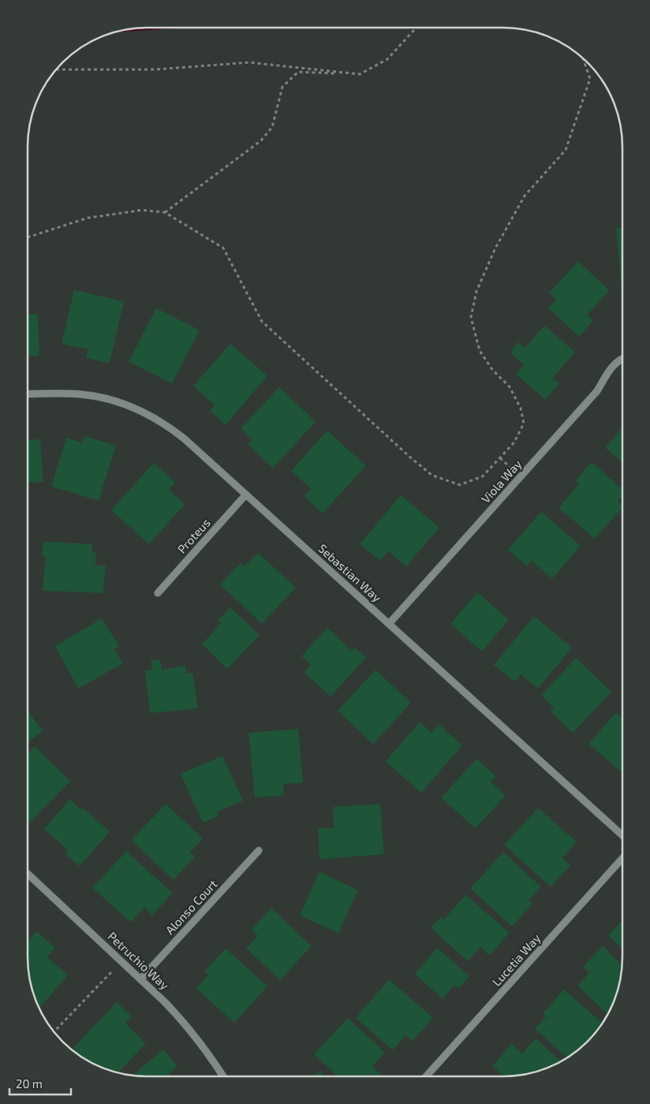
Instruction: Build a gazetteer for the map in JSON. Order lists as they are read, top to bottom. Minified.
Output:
{"streets":{"street":["Viola Way","Proteus","Sebastian Way","Alonso Court","Lucetia Way","Petruchio Way"]},"crossings":[["Viola Way","Sebastian Way"],["Proteus","Sebastian Way"],["Alonso Court","Petruchio Way"]],"scale_bar":"20 m"}
